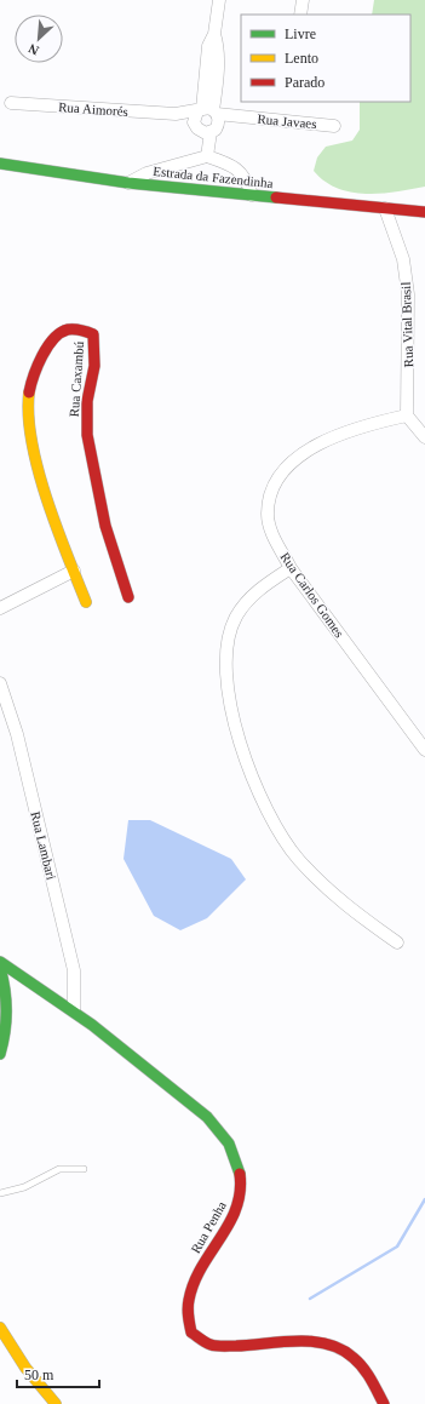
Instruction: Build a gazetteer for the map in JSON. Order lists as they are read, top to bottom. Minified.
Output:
{"streets":{"street":["Rua Aimorés","Rua Javaes","Estrada da Fazendinha","Rua Vital Brasil","Rua Caxambú","Rua Carlos Gomes","Rua Lambari","Rua Penha"]},"crossings":[["Rua Aimorés","Rua Javaes"],["Estrada da Fazendinha","Rua Vital Brasil"],["Rua Vital Brasil","Rua Carlos Gomes"],["Rua Lambari","Rua Penha"]],"legend":["Livre","Lento","Parado"],"scale_bar":"50 m","north":"bottom left"}
